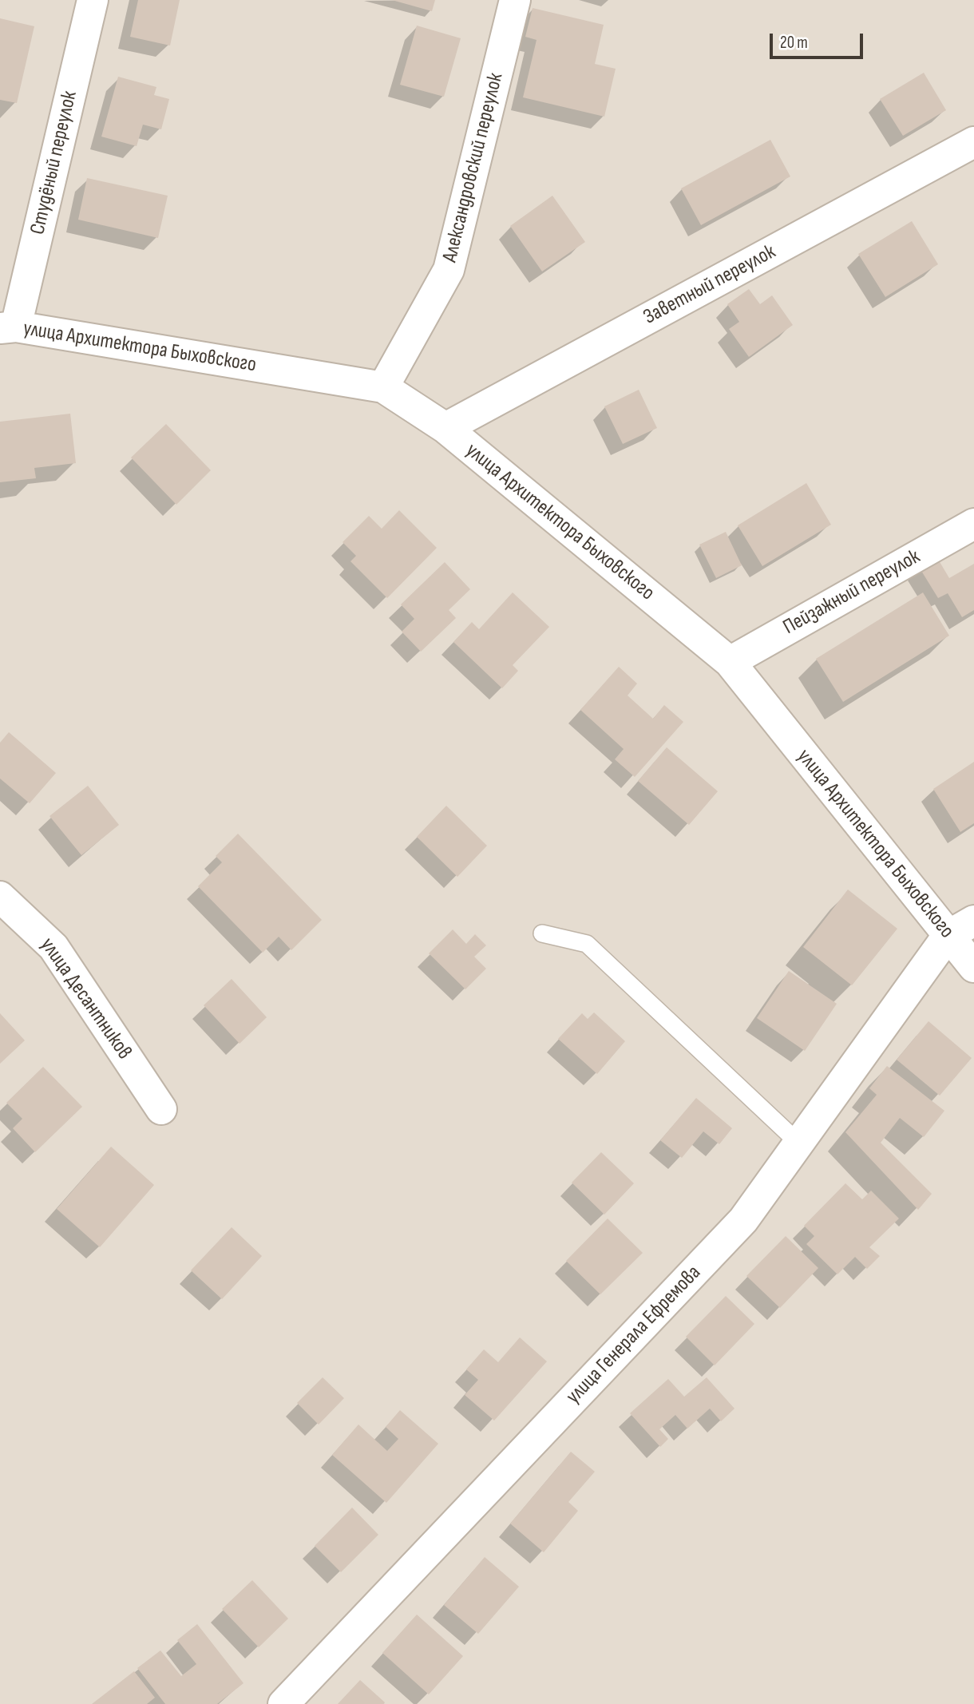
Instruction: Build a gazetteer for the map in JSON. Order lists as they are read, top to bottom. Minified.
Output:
{"streets":{"street":["Студёный переулок","Александровский переулок","Заветный переулок","улица Архитектора Быховского","Пейзажный переулок","улица Десантников","улица Генерала Ефремова"]},"crossings":[["Студёный переулок","улица Архитектора Быховского"],["Александровский переулок","улица Архитектора Быховского"],["Заветный переулок","улица Архитектора Быховского"],["улица Архитектора Быховского","Пейзажный переулок"],["улица Архитектора Быховского","улица Генерала Ефремова"]],"scale_bar":"20 m"}
